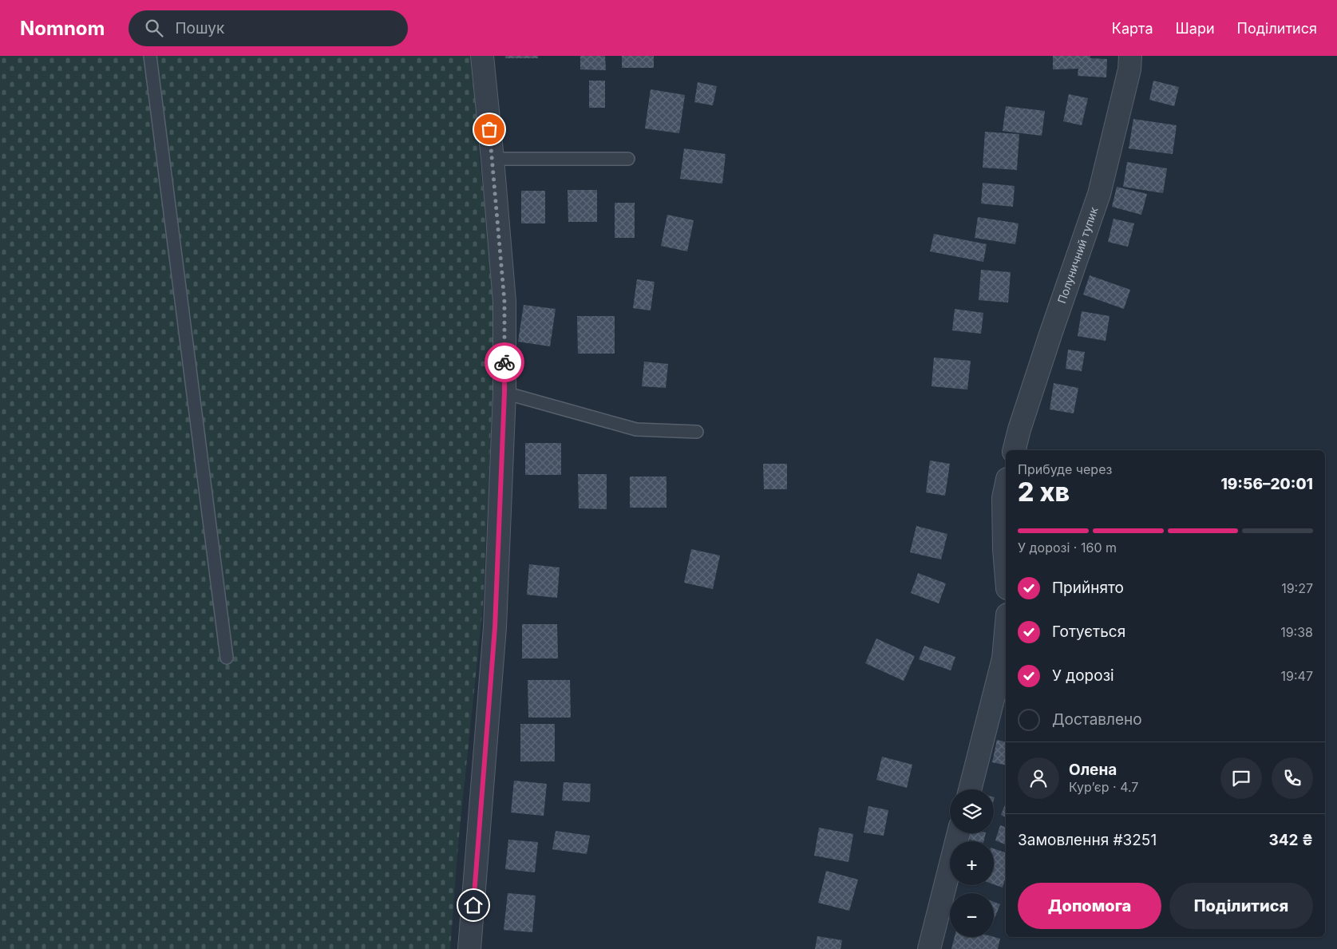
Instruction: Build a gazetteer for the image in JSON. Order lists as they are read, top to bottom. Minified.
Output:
{"streets":{"street":["Полуничний тупик"]},"page":{"header":"Nomnom","search":"Пошук","nav":["Карта","Шари","Поділитися"],"heading":["2 хв","Прибуде через","19:56–20:01"],"panel":["Олена","Кур’єр · 4.7","Замовлення #3251","342 ₴"],"bar":"У дорозі · 160 m","list":[["Прийнято","19:27"],["Готується","19:38"],["У дорозі","19:47"],"Доставлено"],"map_buttons":["+","−"],"buttons":["Допомога","Поділитися"]}}
